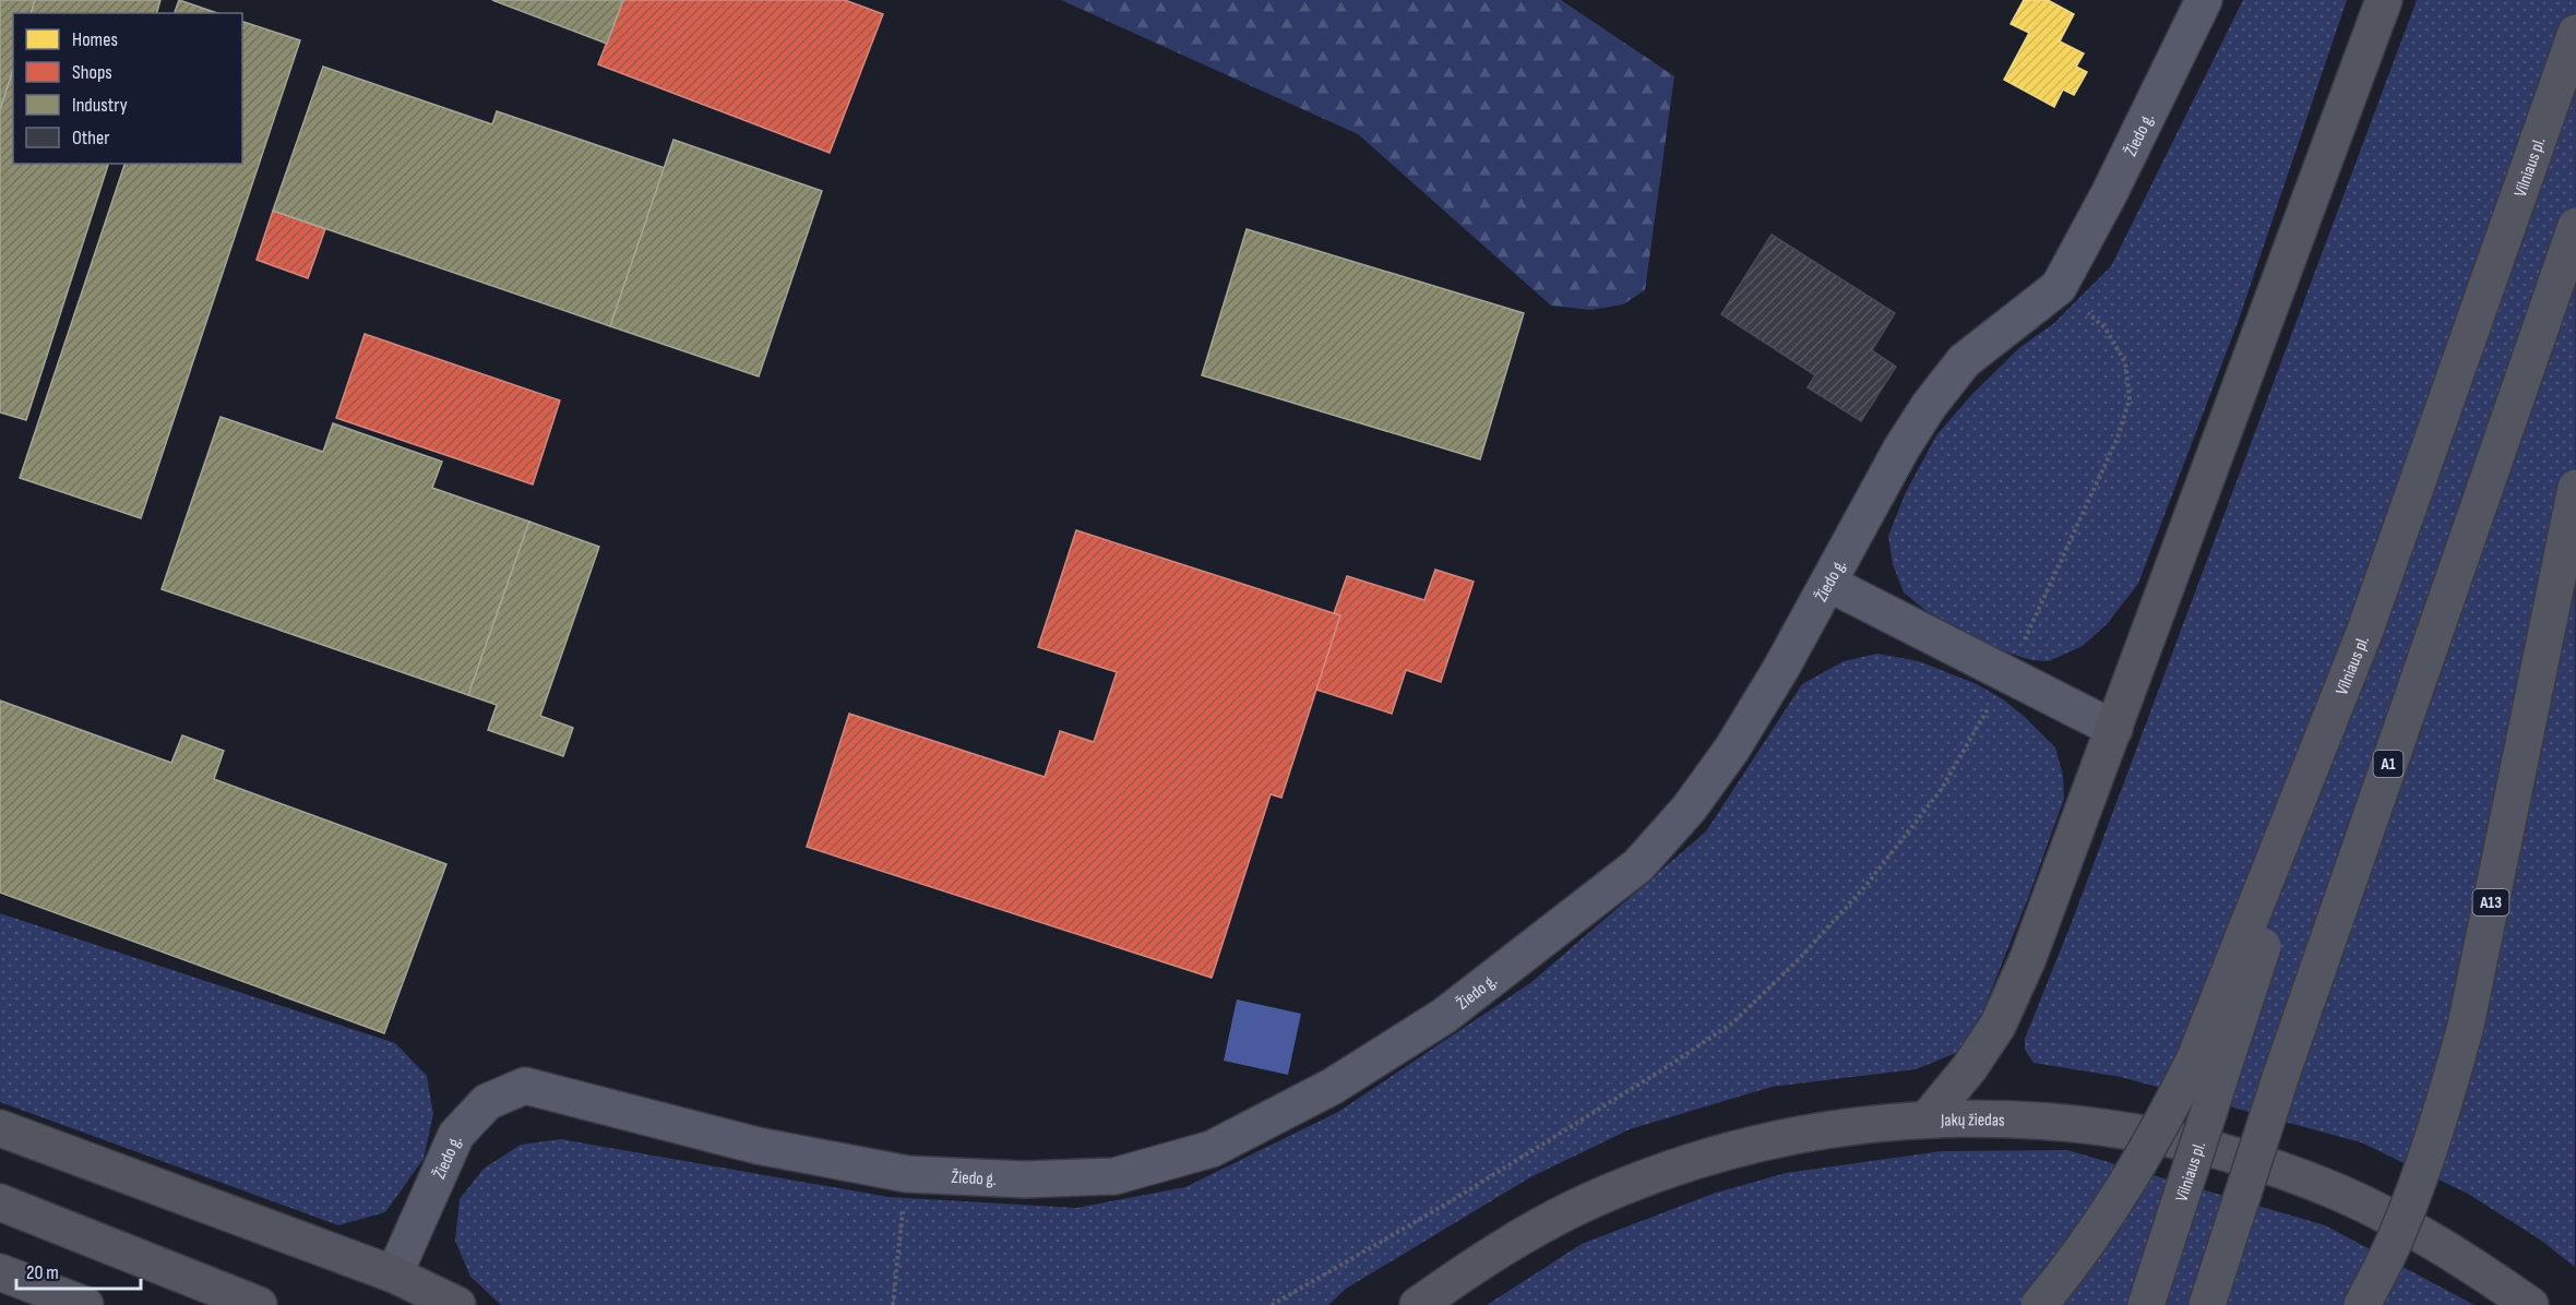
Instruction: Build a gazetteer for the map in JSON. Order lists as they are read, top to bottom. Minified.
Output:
{"streets":{"highway":["Vilniaus pl.","A1","A13","Jakų žiedas"],"street":["Žiedo g."]},"legend":["Homes","Shops","Industry","Other"],"scale_bar":"20 m"}
